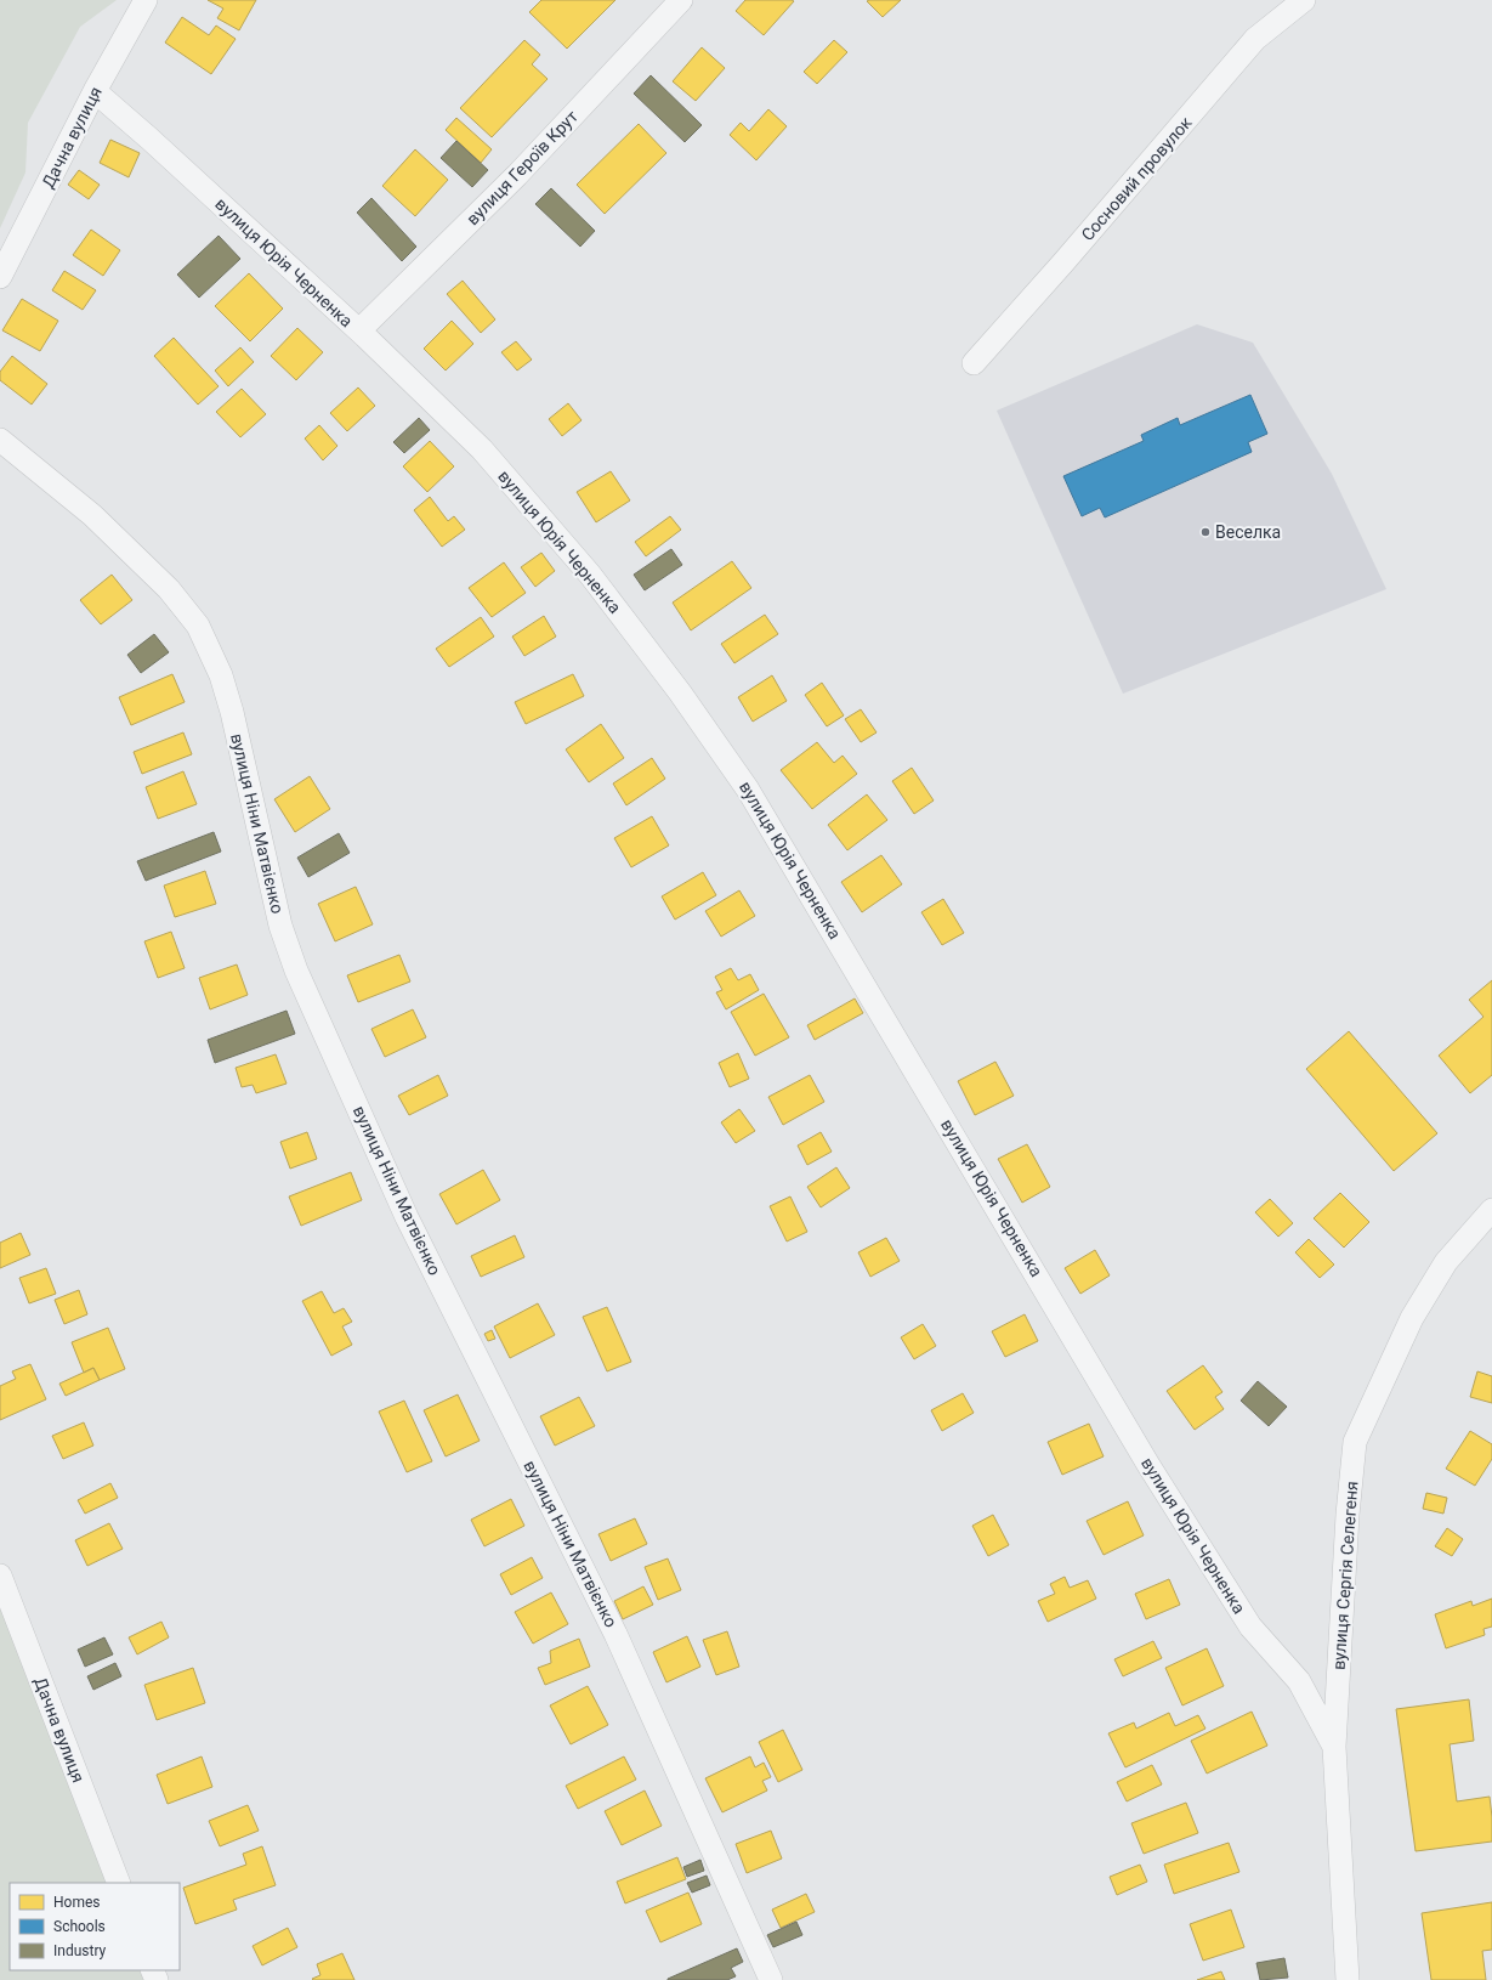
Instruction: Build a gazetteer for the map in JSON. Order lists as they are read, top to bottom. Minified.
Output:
{"streets":{"street":["Дачна вулиця","вулиця Героїв Крут","Сосновий провулок","вулиця Юрія Черненка","вулиця Ніни Матвієнко","вулиця Сергія Селегеня"]},"crossings":[["Дачна вулиця","вулиця Юрія Черненка"],["вулиця Героїв Крут","вулиця Юрія Черненка"],["вулиця Юрія Черненка","вулиця Сергія Селегеня"]],"places":["Веселка"],"legend":["Homes","Schools","Industry"]}
